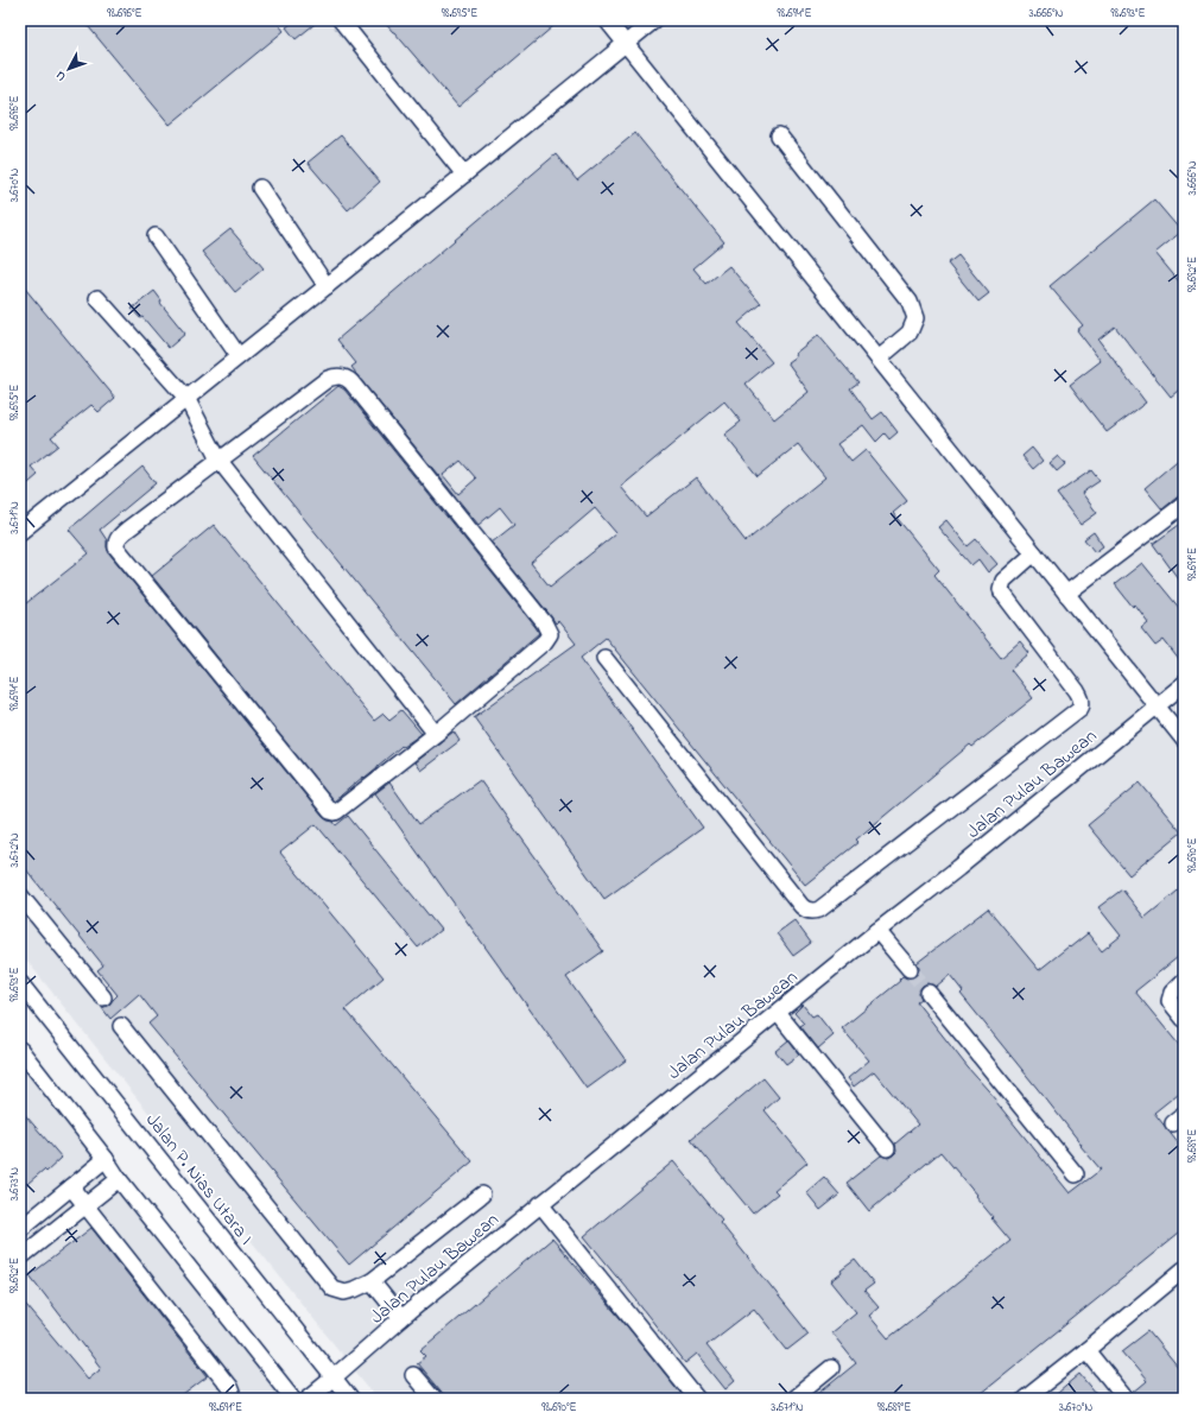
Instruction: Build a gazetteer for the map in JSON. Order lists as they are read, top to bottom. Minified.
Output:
{"streets":{"street":["Jalan Pulau Bawean","Jalan P. Nias Utara I"]},"crossings":[["Jalan Pulau Bawean","Jalan P. Nias Utara I"]],"north":"bottom left","coordinates":["98.696°E","98.695°E","98.694°E","3.666°N","98.693°E","3.670°N","98.692°E","3.671°N","98.691°E","3.672°N","98.690°E","98.689°E","3.673°N"]}
